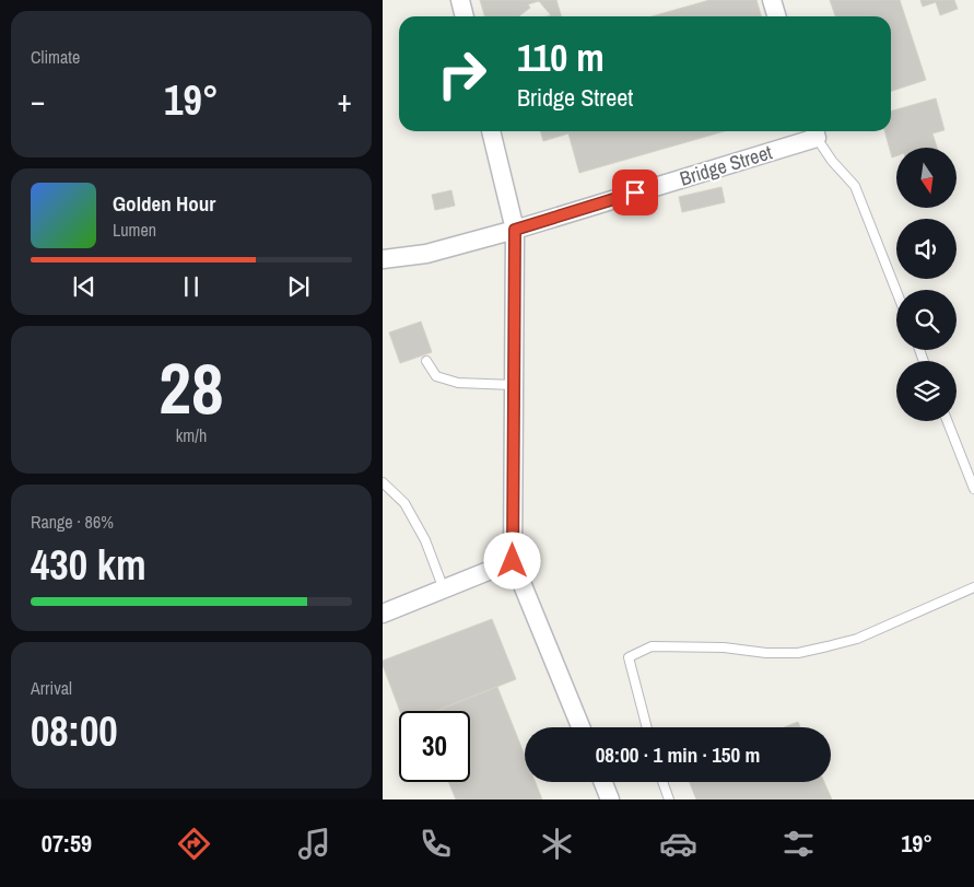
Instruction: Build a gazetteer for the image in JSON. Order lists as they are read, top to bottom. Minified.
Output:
{"streets":{"street":["Bridge Street"]},"north":"bottom","page":{"tile":["Climate",["28","km/h"],["Range · 86%","430 km"],["Arrival","08:00"]],"turn":["110 m","Bridge Street"],"heat":["−","19°","+"],"song":["Golden Hour","Lumen"],"limit":"30","trip":"08:00 · 1 min · 150 m","tabs":["07:59","19°"]}}
